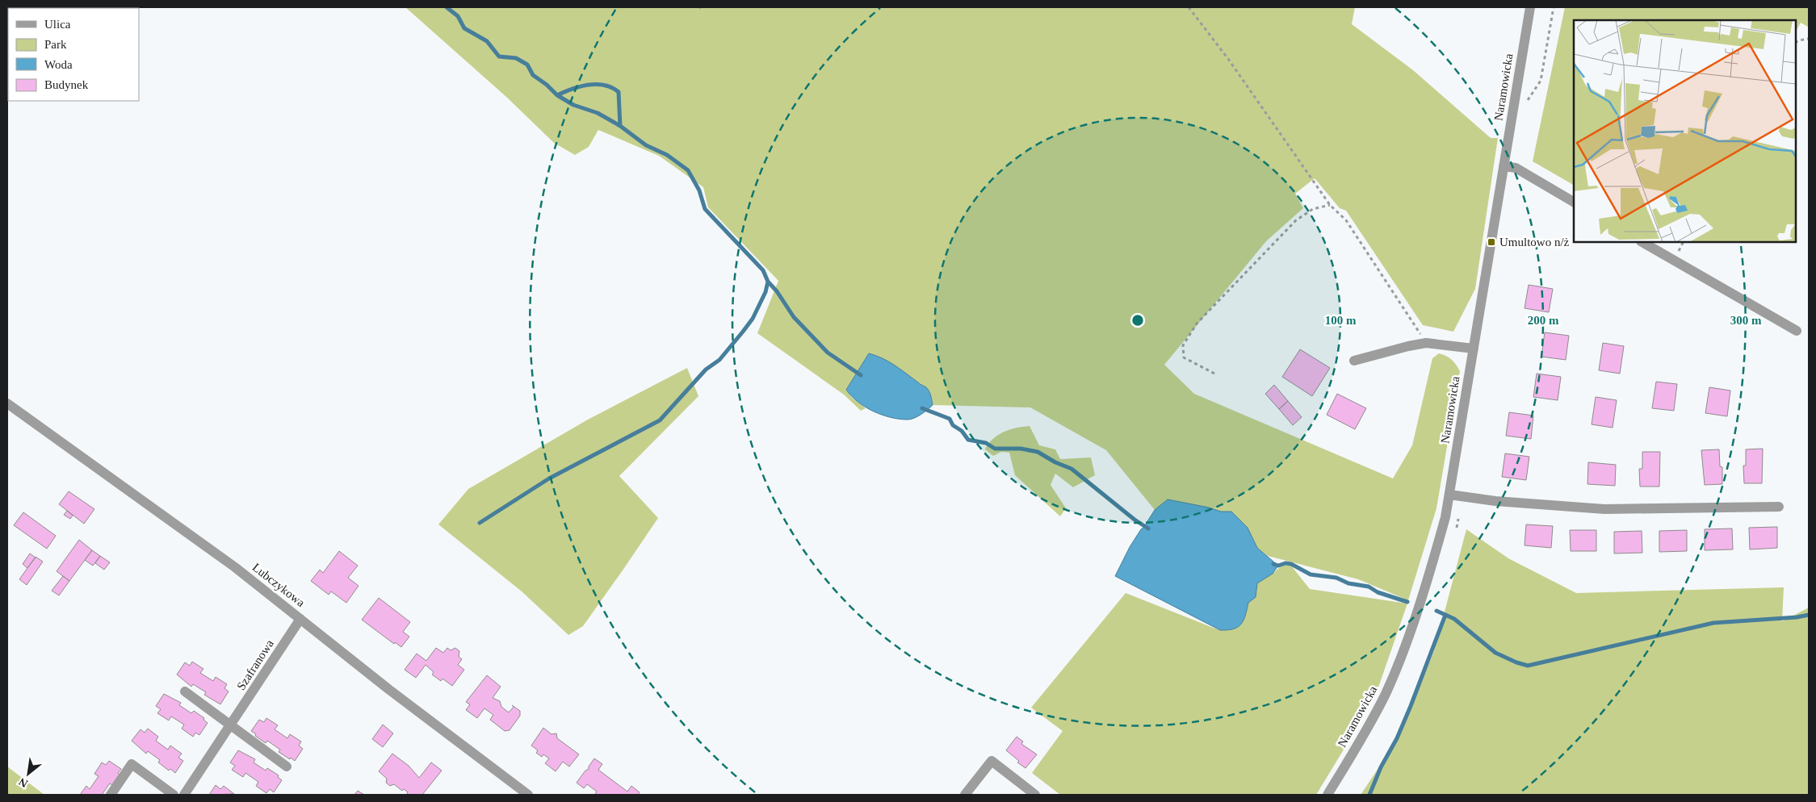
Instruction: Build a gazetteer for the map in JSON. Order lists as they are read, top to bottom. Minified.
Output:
{"streets":{"street":["Naramowicka","Lubczykowa","Szafranowa"]},"crossings":[["Lubczykowa","Szafranowa"]],"places":{"transit":["Umultowo n/ż"]},"legend":["Ulica","Park","Woda","Budynek"],"north":"bottom left","rings":["100 m","200 m","300 m"]}
